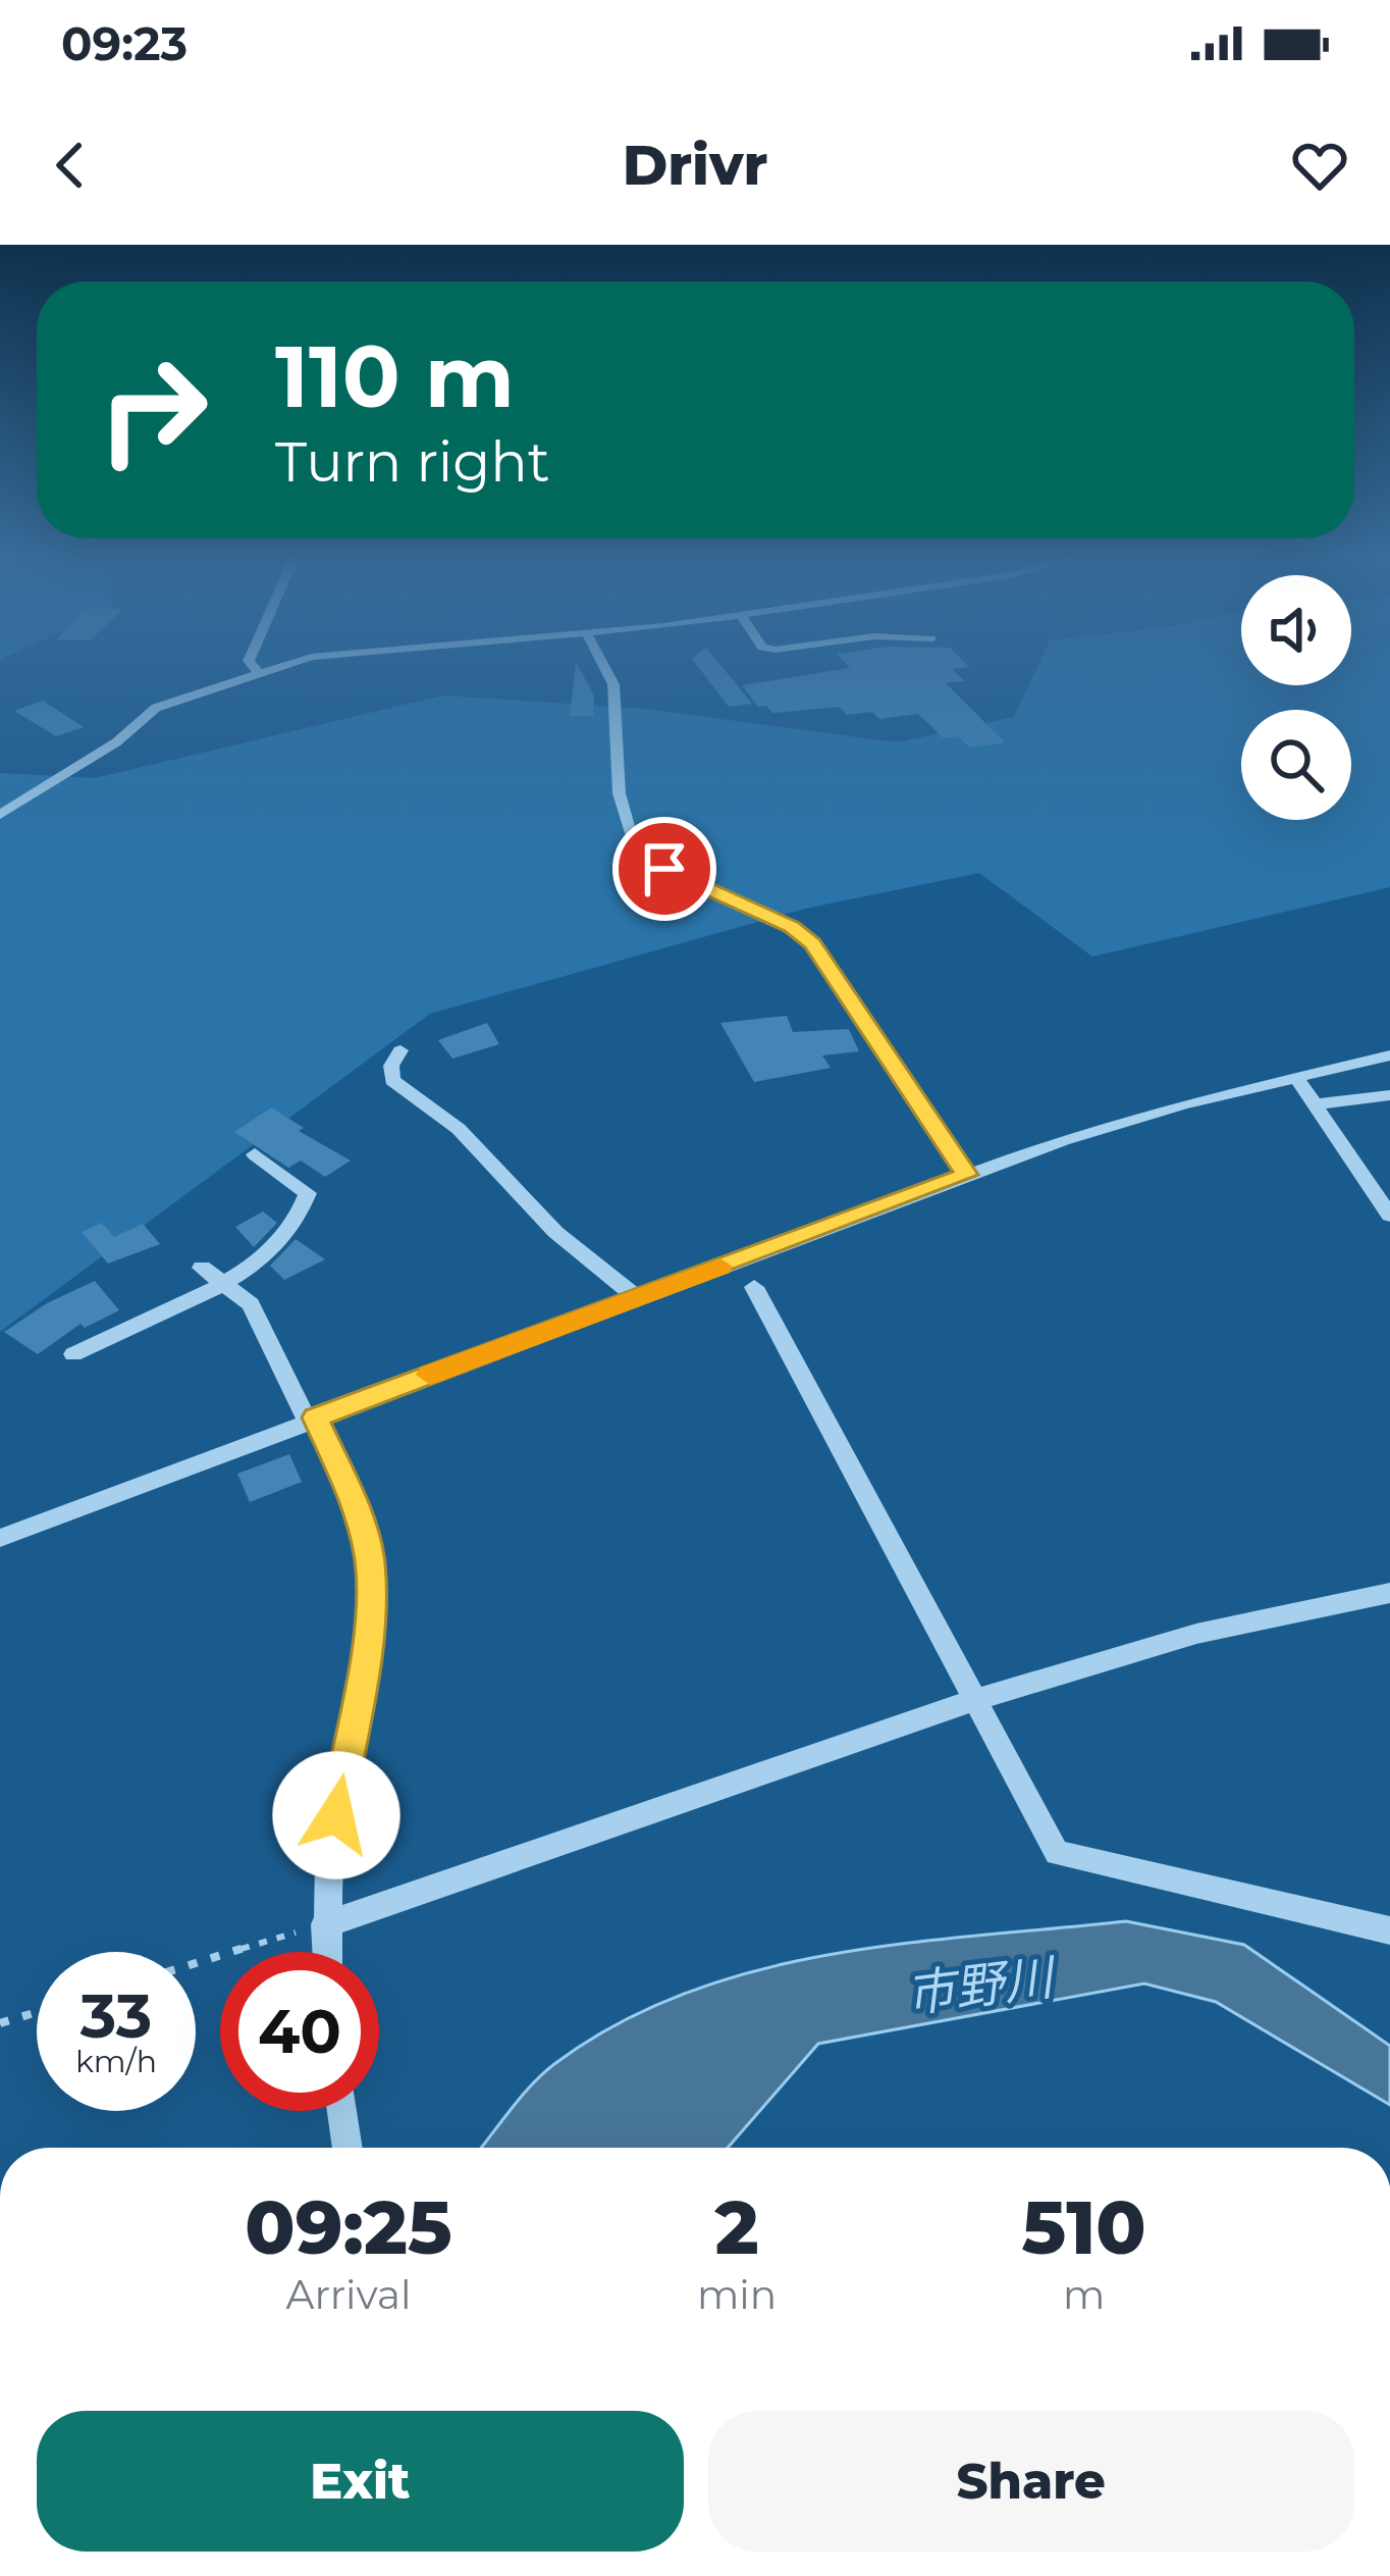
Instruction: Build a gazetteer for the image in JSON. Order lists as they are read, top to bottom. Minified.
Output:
{"water":["市野川"],"page":{"status":"09:23","header":"Drivr","turn":["110 m","Turn right"],"speed":"33 km/h","limit":"40","eta":["09:25","Arrival","2","min","510","m"],"buttons":["Exit","Share"]}}
